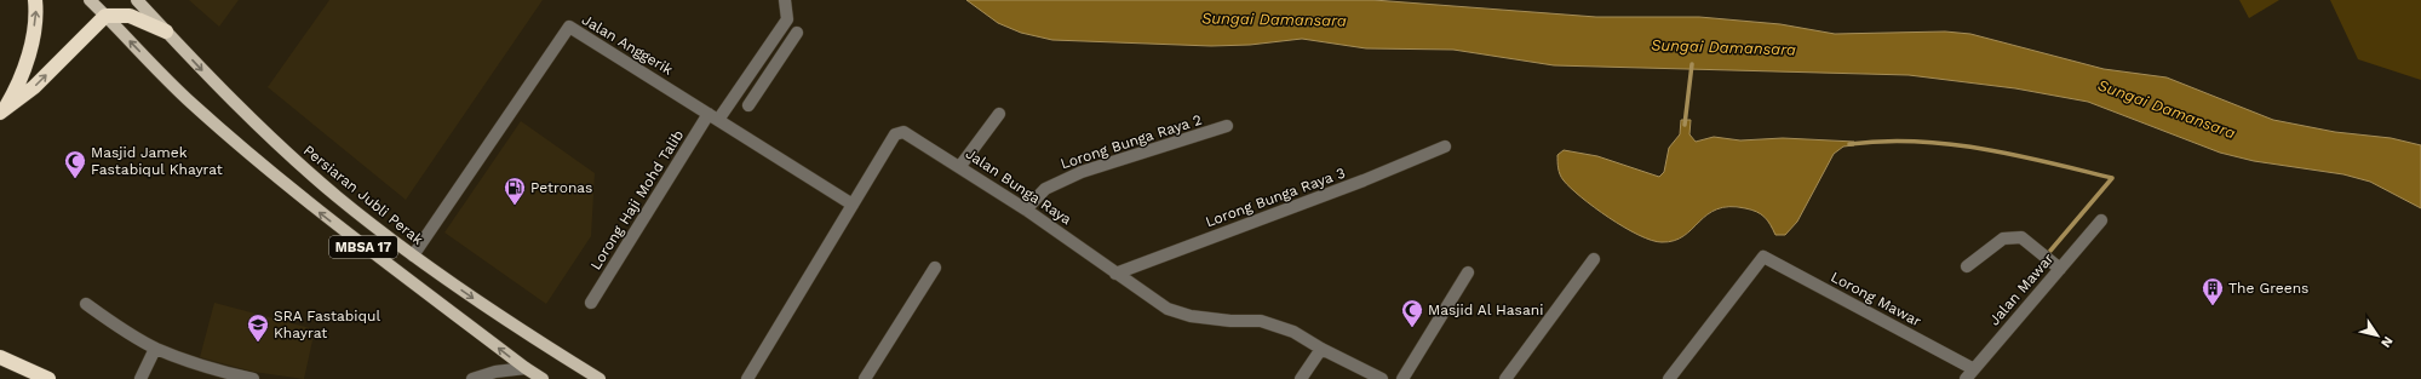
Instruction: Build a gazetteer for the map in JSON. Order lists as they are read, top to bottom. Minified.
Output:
{"streets":{"main road":["Persiaran Jubli Perak","MBSA 17"],"street":["Jalan Anggerik","Lorong Bunga Raya 2","Jalan Bunga Raya","Lorong Bunga Raya 3","Lorong Haji Mohd Talib","Jalan Mawar","Lorong Mawar"]},"crossings":[["Jalan Anggerik","Jalan Bunga Raya"],["Jalan Anggerik","Persiaran Jubli Perak"],["Jalan Anggerik","Lorong Haji Mohd Talib"],["Lorong Bunga Raya 2","Jalan Bunga Raya"],["Jalan Bunga Raya","Lorong Bunga Raya 3"],["Jalan Mawar","Lorong Mawar"]],"water":["Sungai Damansara"],"places":{"mosque":["Masjid Jamek Fastabiqul Khayrat","Masjid Al Hasani"],"fuel station":["Petronas"],"building":["The Greens"],"school or university":["SRA Fastabiqul Khayrat"]},"north":"bottom right"}
